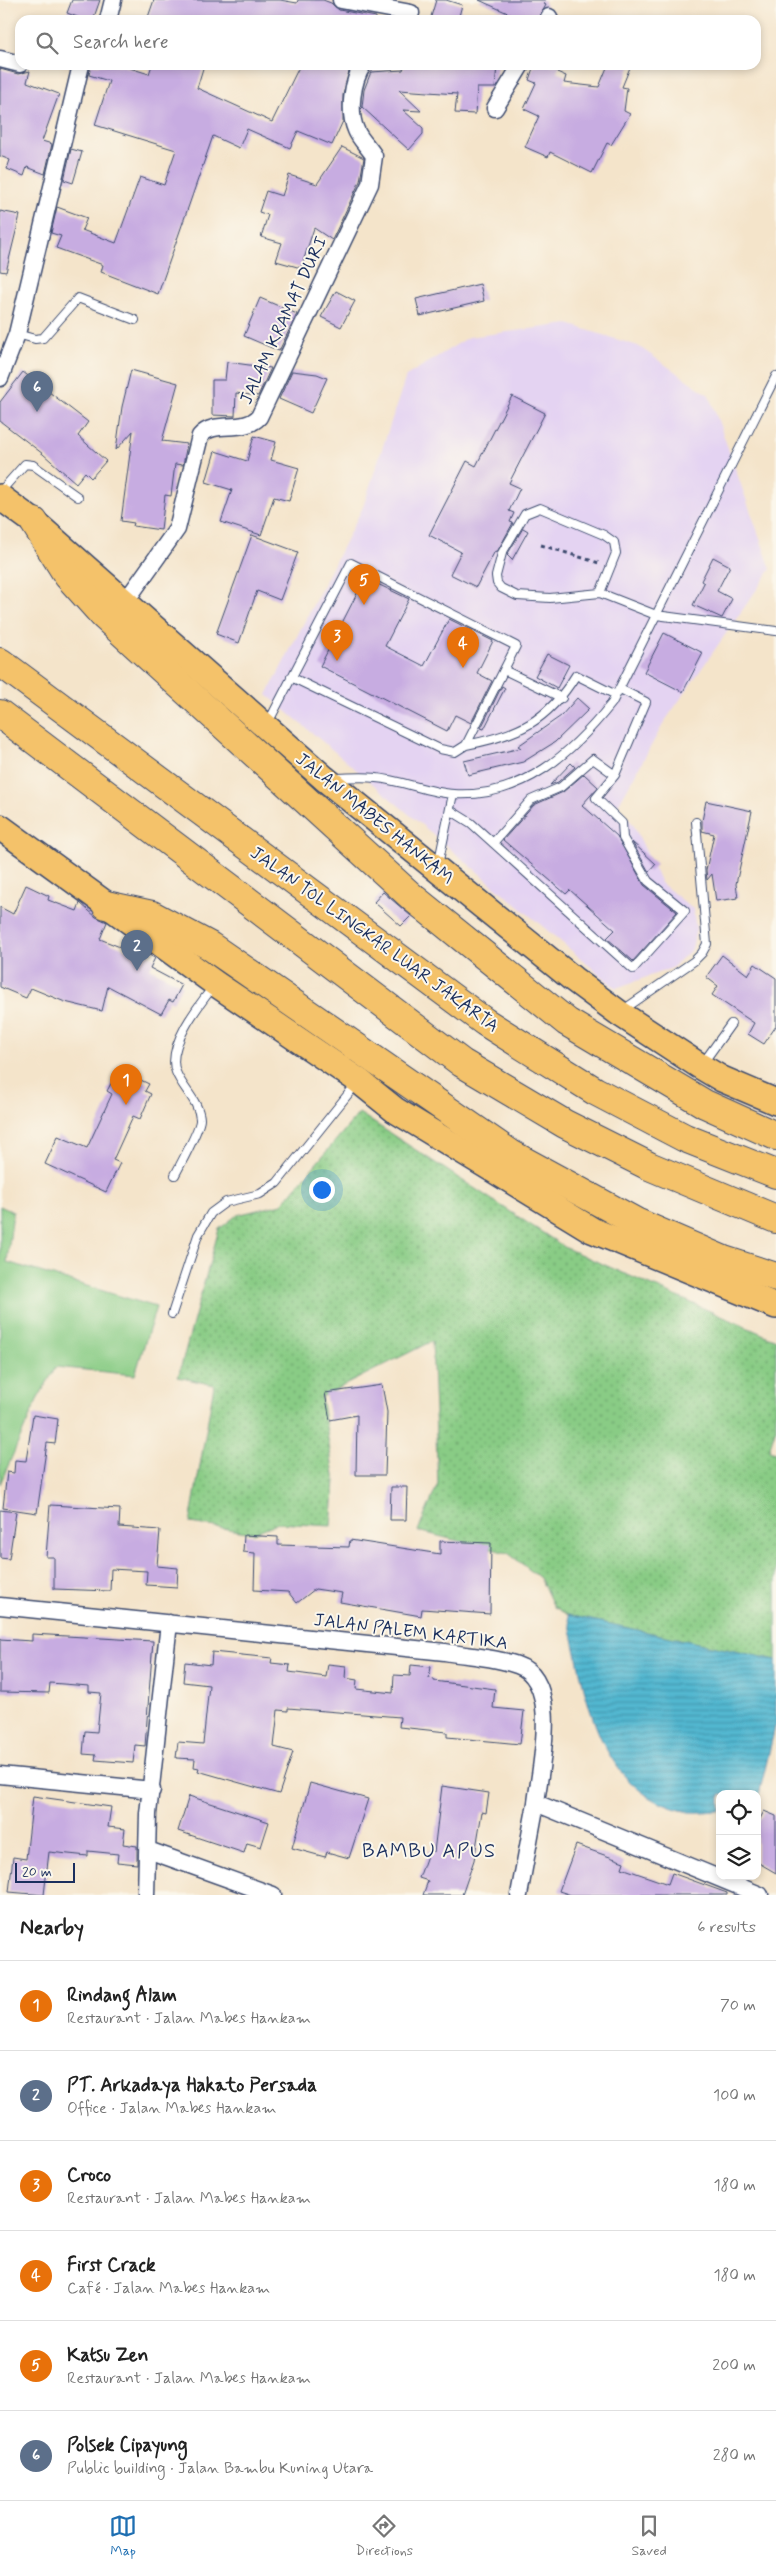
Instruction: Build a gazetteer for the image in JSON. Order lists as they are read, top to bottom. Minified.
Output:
{"streets":{"highway":["JALAN TOL LINGKAR LUAR JAKARTA"],"main road":["JALAN MABES HANKAM"],"street":["JALAM KRAMAT DURI","JALAN PALEM KARTIKA"]},"crossings":[["JALAM KRAMAT DURI","JALAN MABES HANKAM"]],"districts":["BAMBU APUS"],"scale_bar":"20 m","page":{"search":"Search here","pins":["6","5","3","4","2","1"],"scale":"20 m","heading":["Nearby","6 results"],"list":[{"mark":"1","name":"Rindang Alam","note":"Restaurant · Jalan Mabes Hankam","value":"70 m"},{"mark":"2","name":"PT. Arkadaya Hakato Persada","note":"Office · Jalan Mabes Hankam","value":"100 m"},{"mark":"3","name":"Croco","note":"Restaurant · Jalan Mabes Hankam","value":"180 m"},{"mark":"4","name":"First Crack","note":"Café · Jalan Mabes Hankam","value":"180 m"},{"mark":"5","name":"Katsu Zen","note":"Restaurant · Jalan Mabes Hankam","value":"200 m"},{"mark":"6","name":"Polsek Cipayung","note":"Public building · Jalan Bambu Kuning Utara","value":"280 m"}],"nav":["Map","Directions","Saved"]}}
